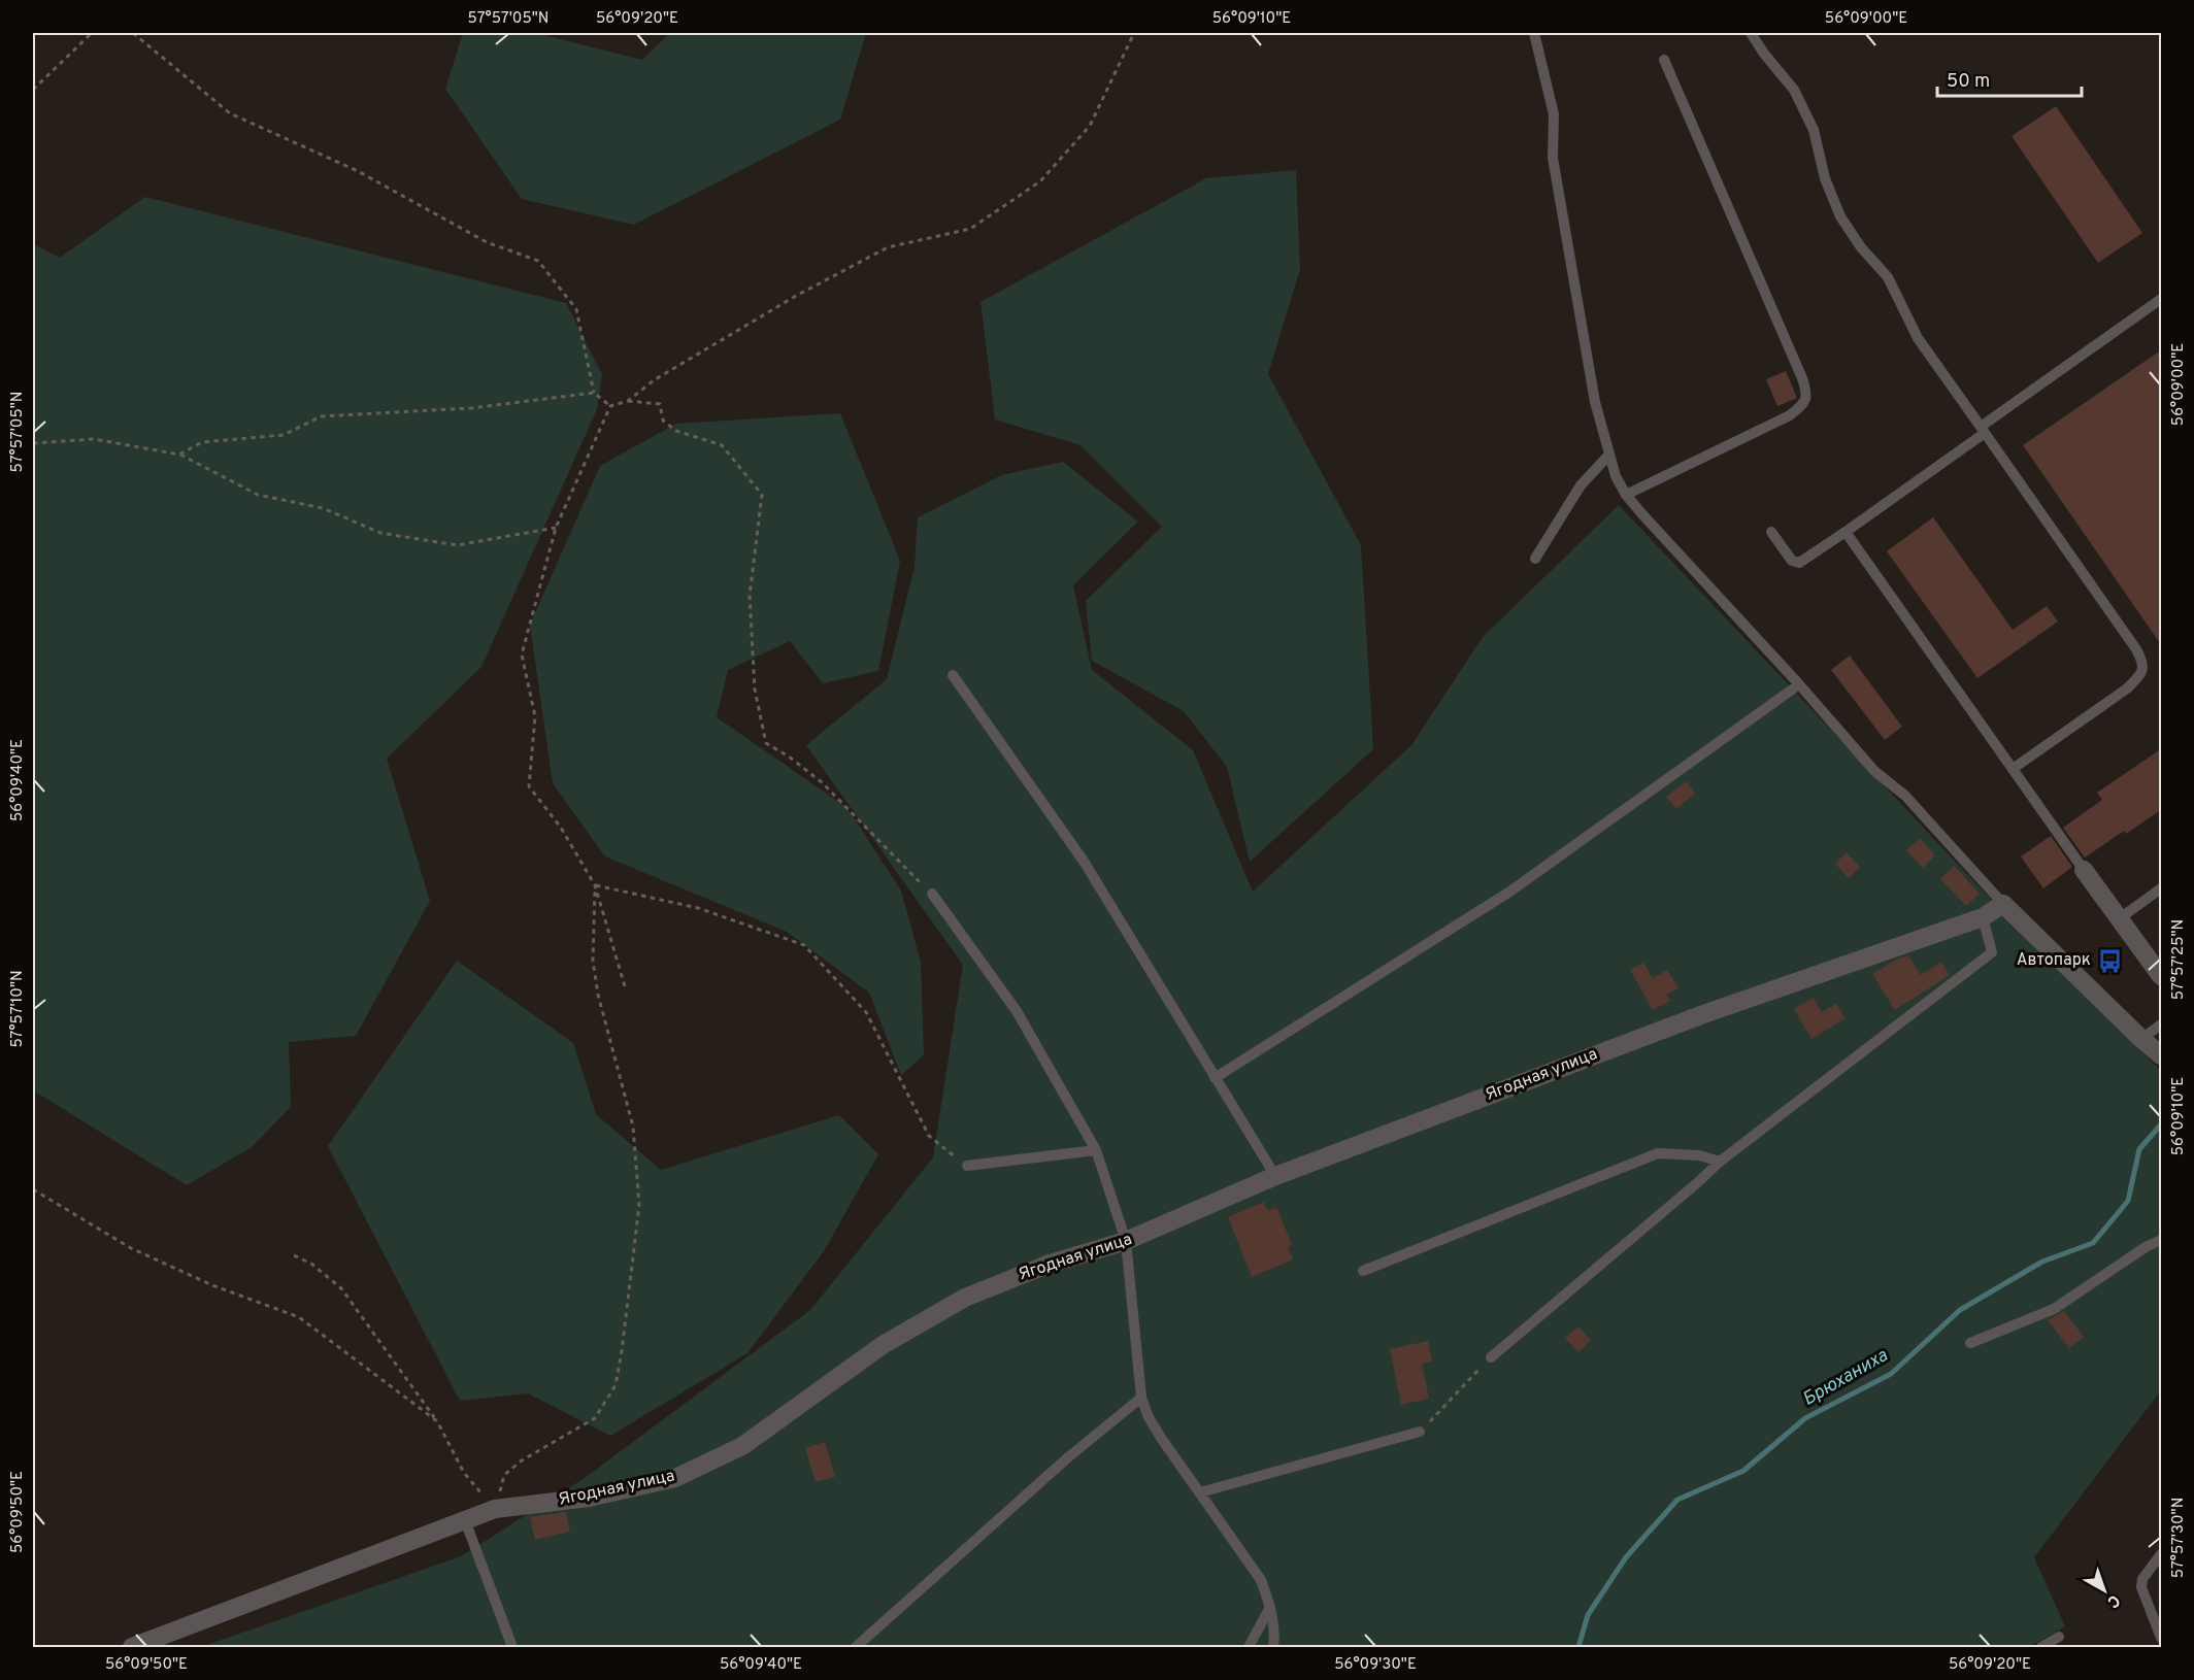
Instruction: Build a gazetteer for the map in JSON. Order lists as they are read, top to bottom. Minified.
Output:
{"streets":{"street":["Ягодная улица"]},"water":["Брюханиха"],"places":{"bus stop":["Автопарк"]},"scale_bar":"50 m","north":"bottom right","coordinates":["57°57'05\"N","56°09'20\"E","56°09'10\"E","56°09'00\"E","56°09'40\"E","57°57'25\"N","57°57'10\"N","56°09'50\"E","57°57'30\"N","56°09'30\"E"]}
